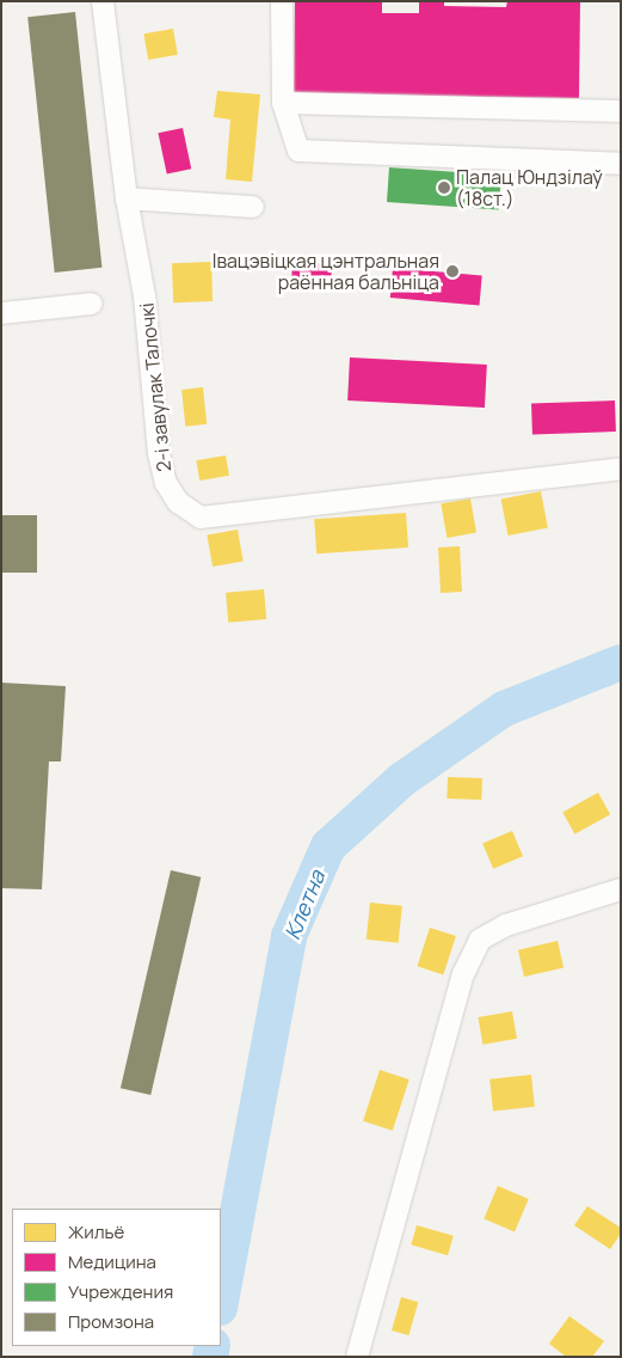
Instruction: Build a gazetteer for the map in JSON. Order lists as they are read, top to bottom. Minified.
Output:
{"streets":{"street":["2-і завулак Талочкі"]},"water":["Клетна"],"places":["Палац Юндзілаў (18ст.)","Івацэвіцкая цэнтральная раённая бальніца"],"legend":["Жильё","Медицина","Учреждения","Промзона"]}
